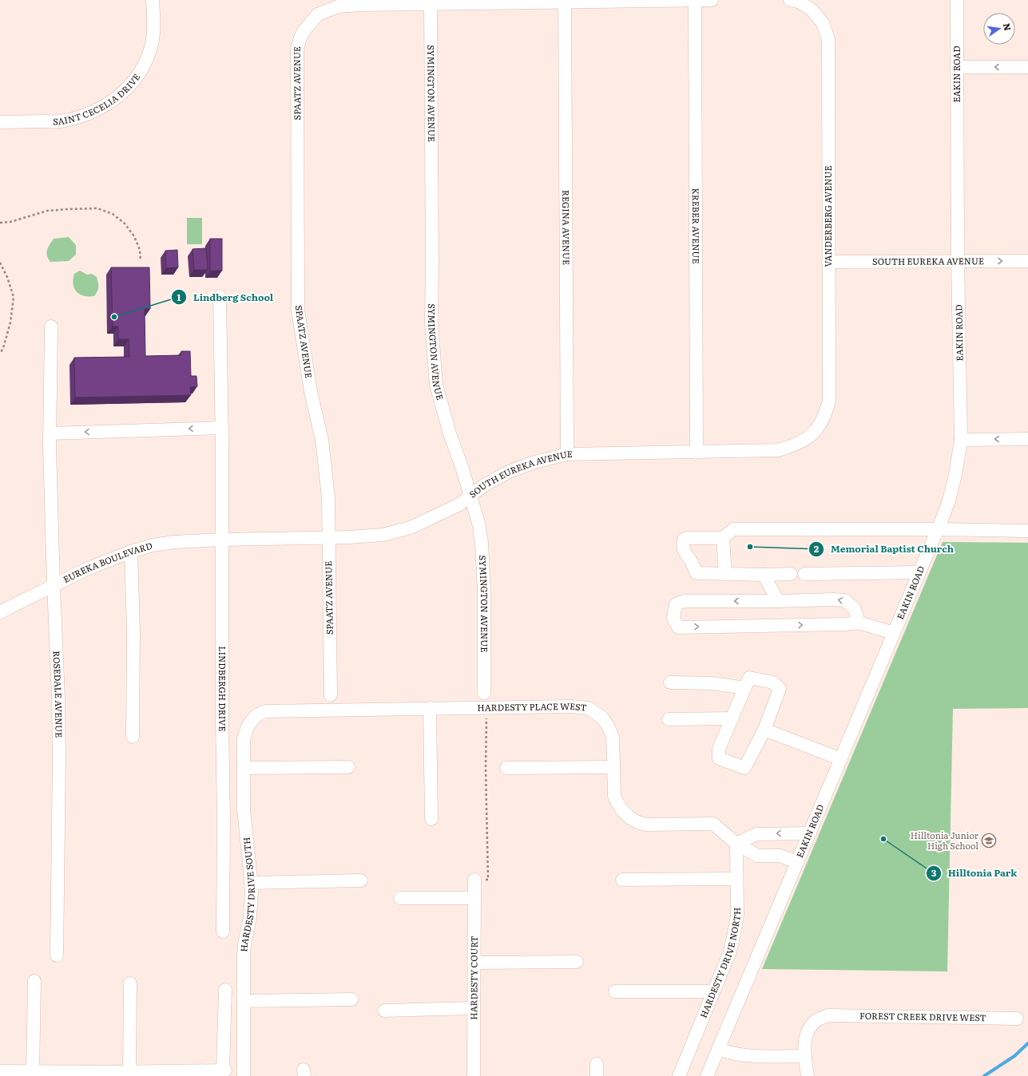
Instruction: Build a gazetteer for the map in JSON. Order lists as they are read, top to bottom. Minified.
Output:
{"streets":{"street":["EAKIN ROAD","SPAATZ AVENUE","SYMINGTON AVENUE","SAINT CECELIA DRIVE","VANDERBERG AVENUE","KREBER AVENUE","REGINA AVENUE","SOUTH EUREKA AVENUE","EUREKA BOULEVARD","LINDBERGH DRIVE","ROSEDALE AVENUE","HARDESTY PLACE WEST","HARDESTY DRIVE SOUTH","HARDESTY DRIVE NORTH","HARDESTY COURT","FOREST CREEK DRIVE WEST"]},"crossings":[["EAKIN ROAD","SOUTH EUREKA AVENUE"],["EAKIN ROAD","HARDESTY PLACE WEST"],["SPAATZ AVENUE","SYMINGTON AVENUE"],["SPAATZ AVENUE","SOUTH EUREKA AVENUE"],["SYMINGTON AVENUE","SOUTH EUREKA AVENUE"],["VANDERBERG AVENUE","SOUTH EUREKA AVENUE"],["KREBER AVENUE","SOUTH EUREKA AVENUE"],["REGINA AVENUE","SOUTH EUREKA AVENUE"],["SOUTH EUREKA AVENUE","EUREKA BOULEVARD"],["SOUTH EUREKA AVENUE","LINDBERGH DRIVE"],["EUREKA BOULEVARD","LINDBERGH DRIVE"],["EUREKA BOULEVARD","ROSEDALE AVENUE"],["HARDESTY PLACE WEST","HARDESTY DRIVE SOUTH"],["HARDESTY PLACE WEST","HARDESTY DRIVE NORTH"]],"places":{"other":["Lindberg School","Memorial Baptist Church","Hilltonia Park"],"school or university":["Hilltonia Junior High School"]},"north":"right"}
